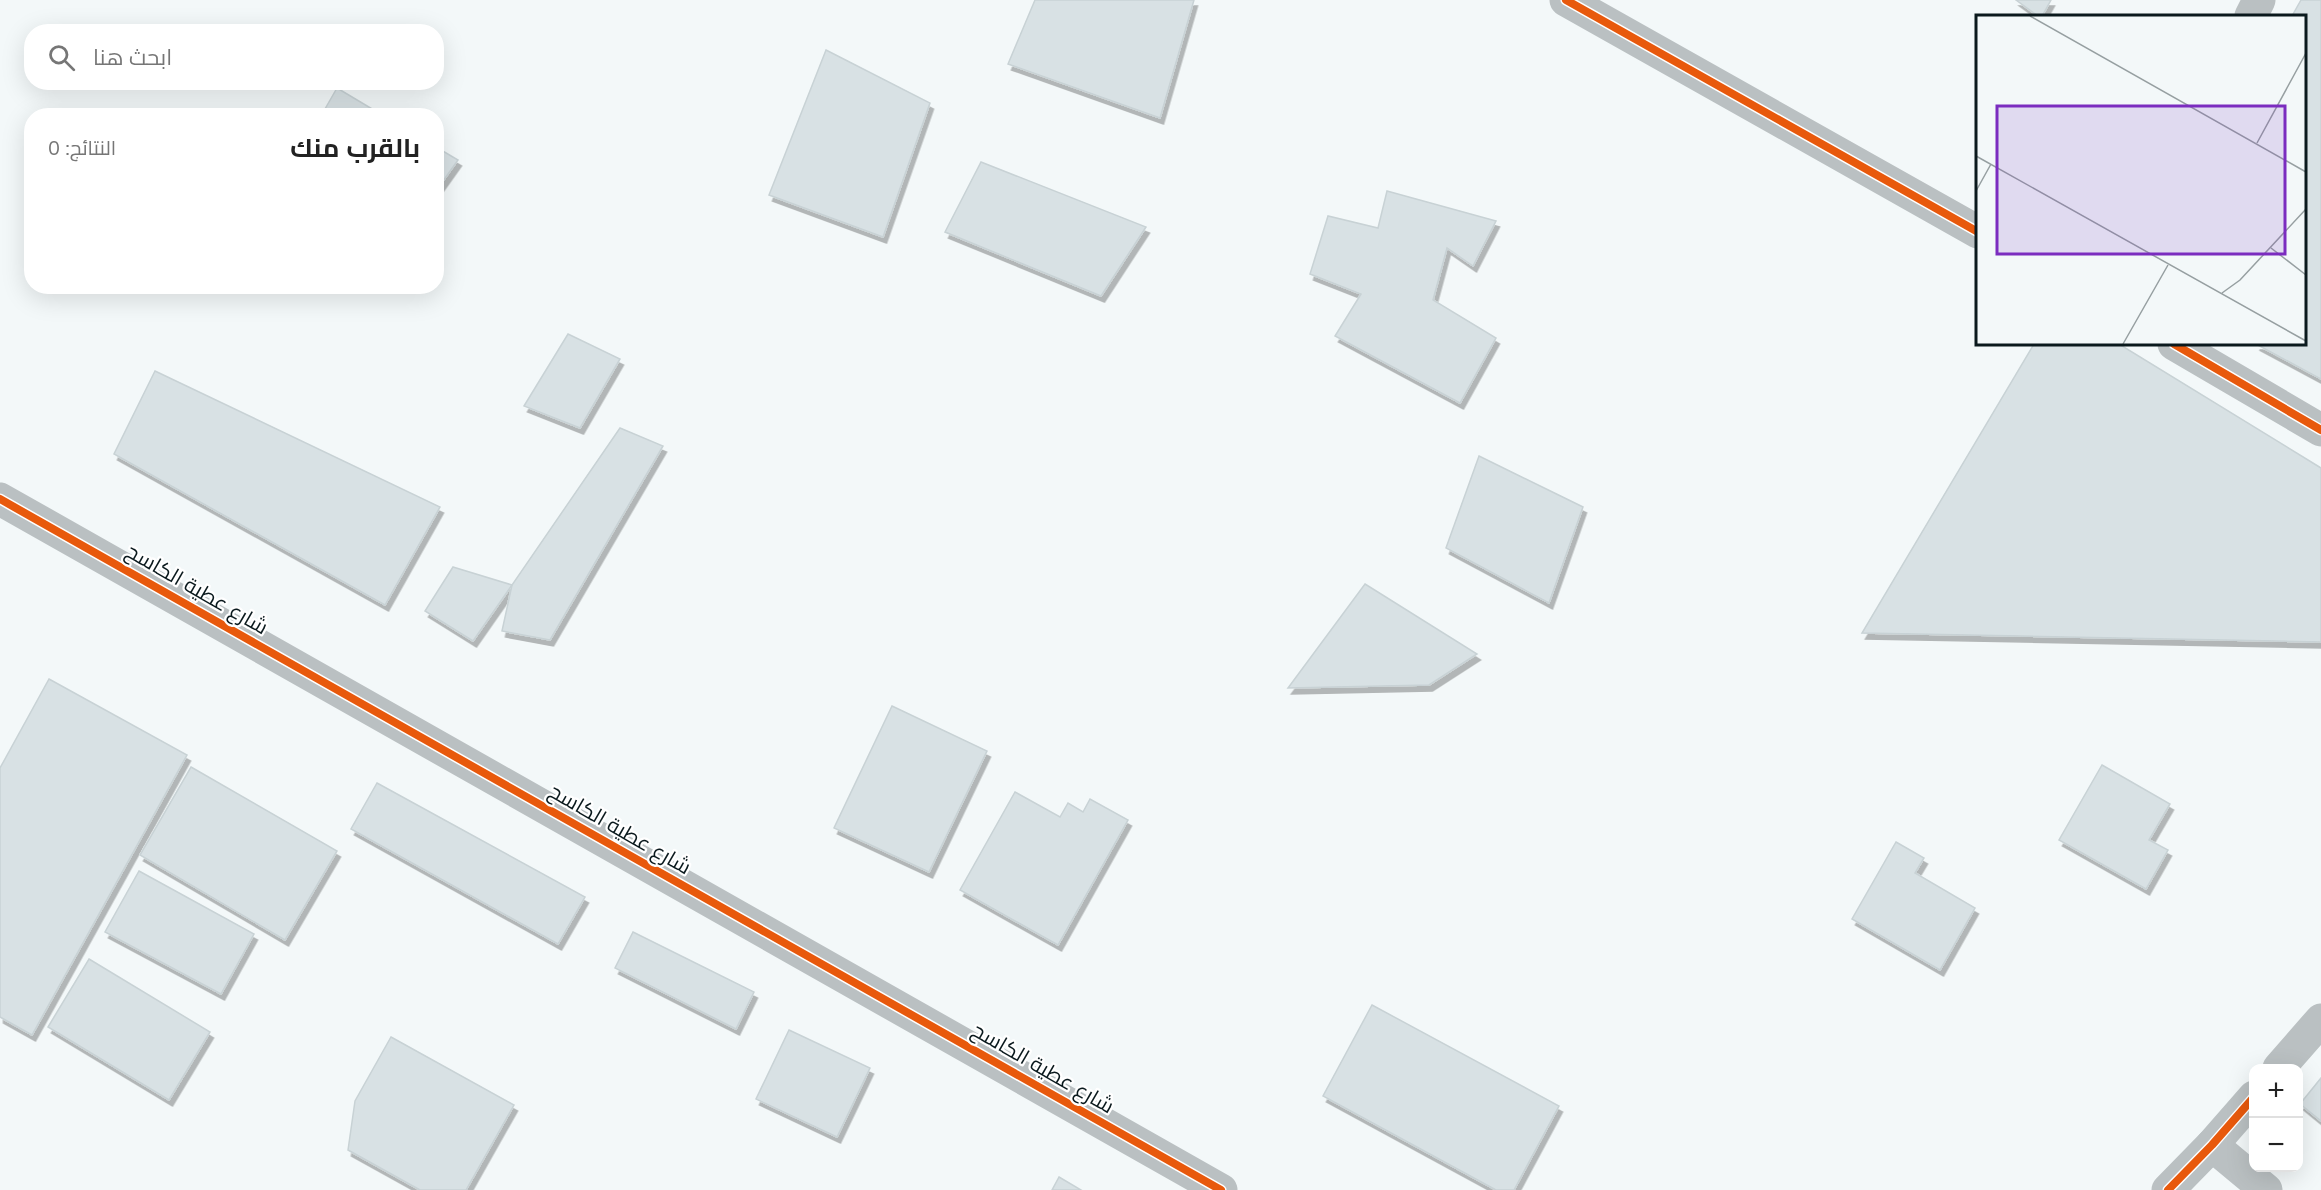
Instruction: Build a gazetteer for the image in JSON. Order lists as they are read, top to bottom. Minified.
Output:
{"streets":{"street":["شارع عطية الكاسح"]},"page":{"search":"ابحث هنا","heading":["بالقرب منك","النتائج: 0"],"map_buttons":["+","−"]}}
